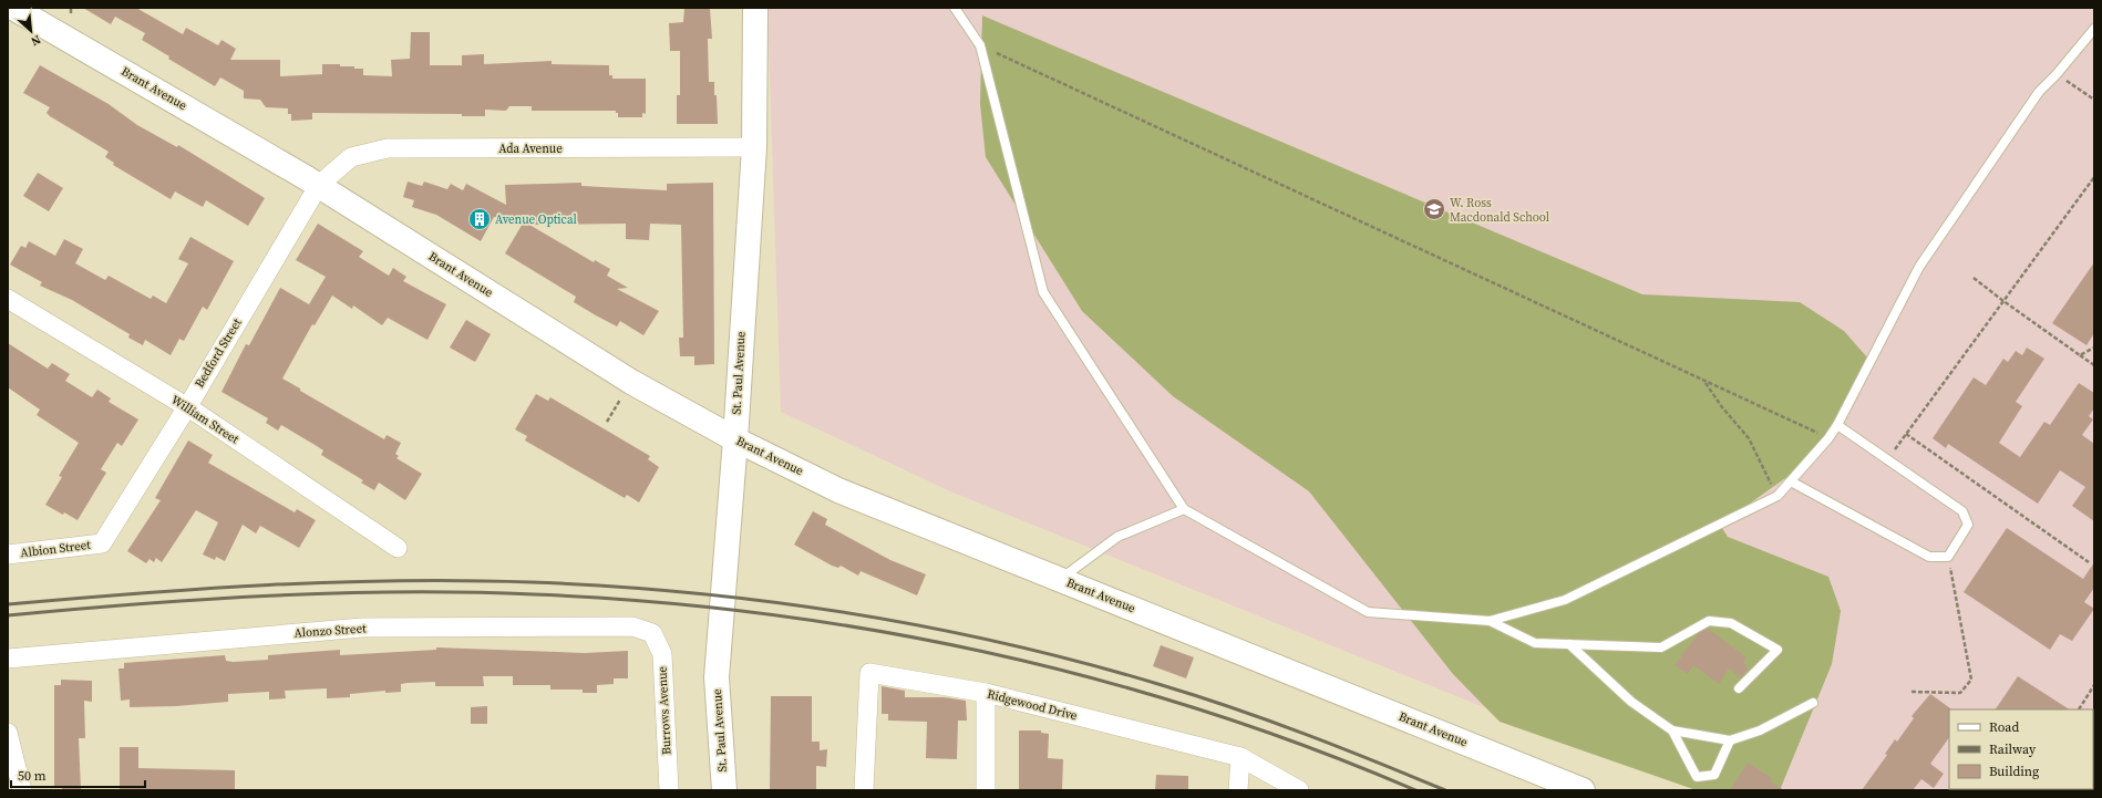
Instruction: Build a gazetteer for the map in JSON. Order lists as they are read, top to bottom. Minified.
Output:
{"streets":{"main road":["Brant Avenue","St. Paul Avenue"],"street":["Ada Avenue","Bedford Street","William Street","Albion Street","Alonzo Street","Ridgewood Drive","Burrows Avenue"]},"crossings":[["Brant Avenue","Ada Avenue"],["Brant Avenue","Bedford Street"],["Brant Avenue","St. Paul Avenue"],["Ada Avenue","Bedford Street"],["Ada Avenue","St. Paul Avenue"],["Bedford Street","William Street"],["Bedford Street","Albion Street"],["Alonzo Street","Burrows Avenue"]],"places":{"school or university":["W. Ross Macdonald School"],"building":["Avenue Optical"]},"legend":["Road","Railway","Building"],"scale_bar":"50 m","north":"bottom right"}
